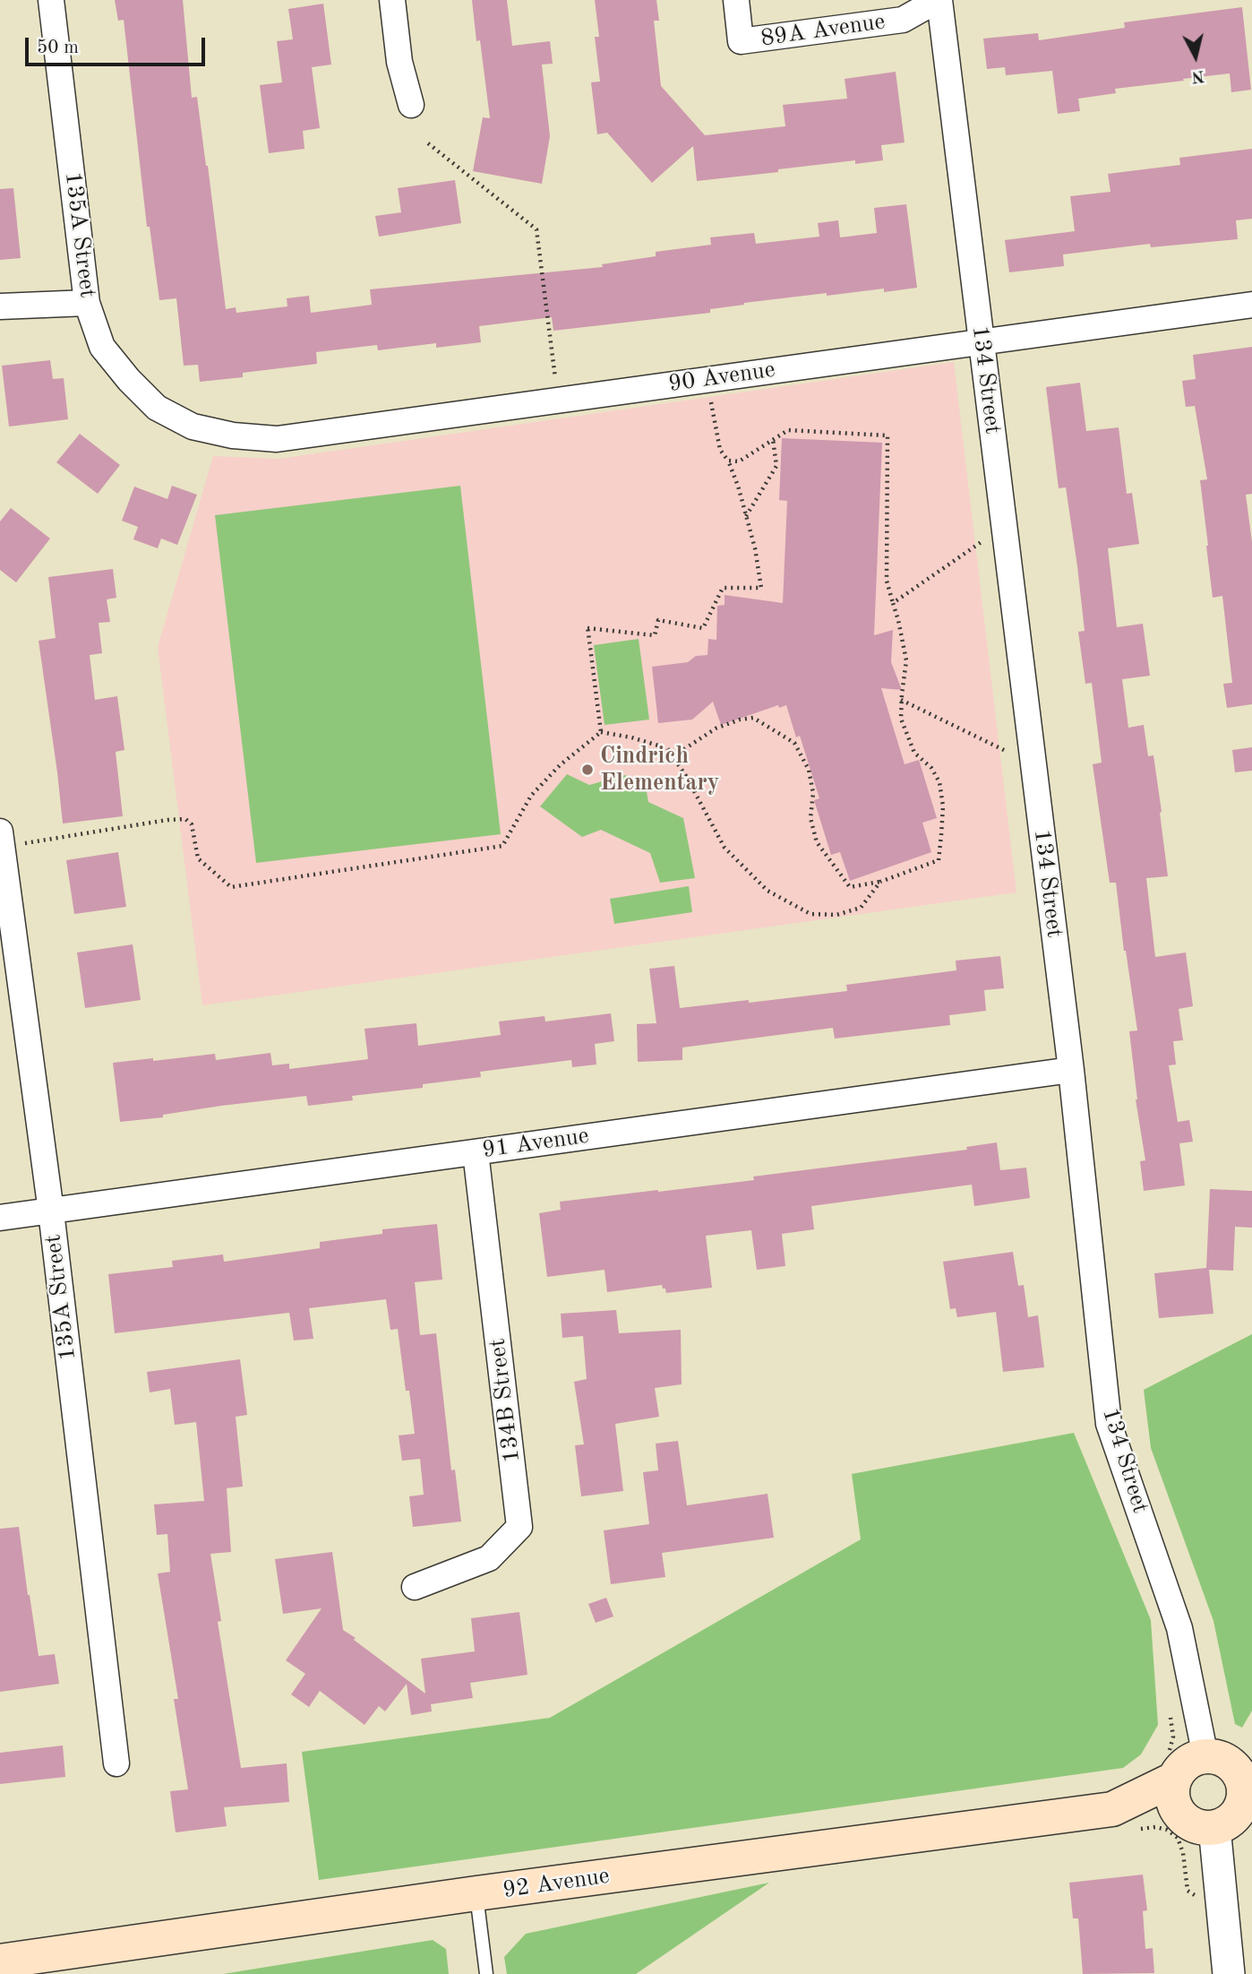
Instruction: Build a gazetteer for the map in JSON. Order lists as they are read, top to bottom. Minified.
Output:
{"streets":{"main road":["92 Avenue"],"street":["89A Avenue","135A Street","90 Avenue","134 Street","91 Avenue","134B Street"]},"crossings":[["89A Avenue","134 Street"],["135A Street","90 Avenue"],["135A Street","91 Avenue"],["90 Avenue","134 Street"],["134 Street","91 Avenue"],["91 Avenue","134B Street"]],"places":["Cindrich Elementary"],"scale_bar":"50 m","north":"bottom"}
